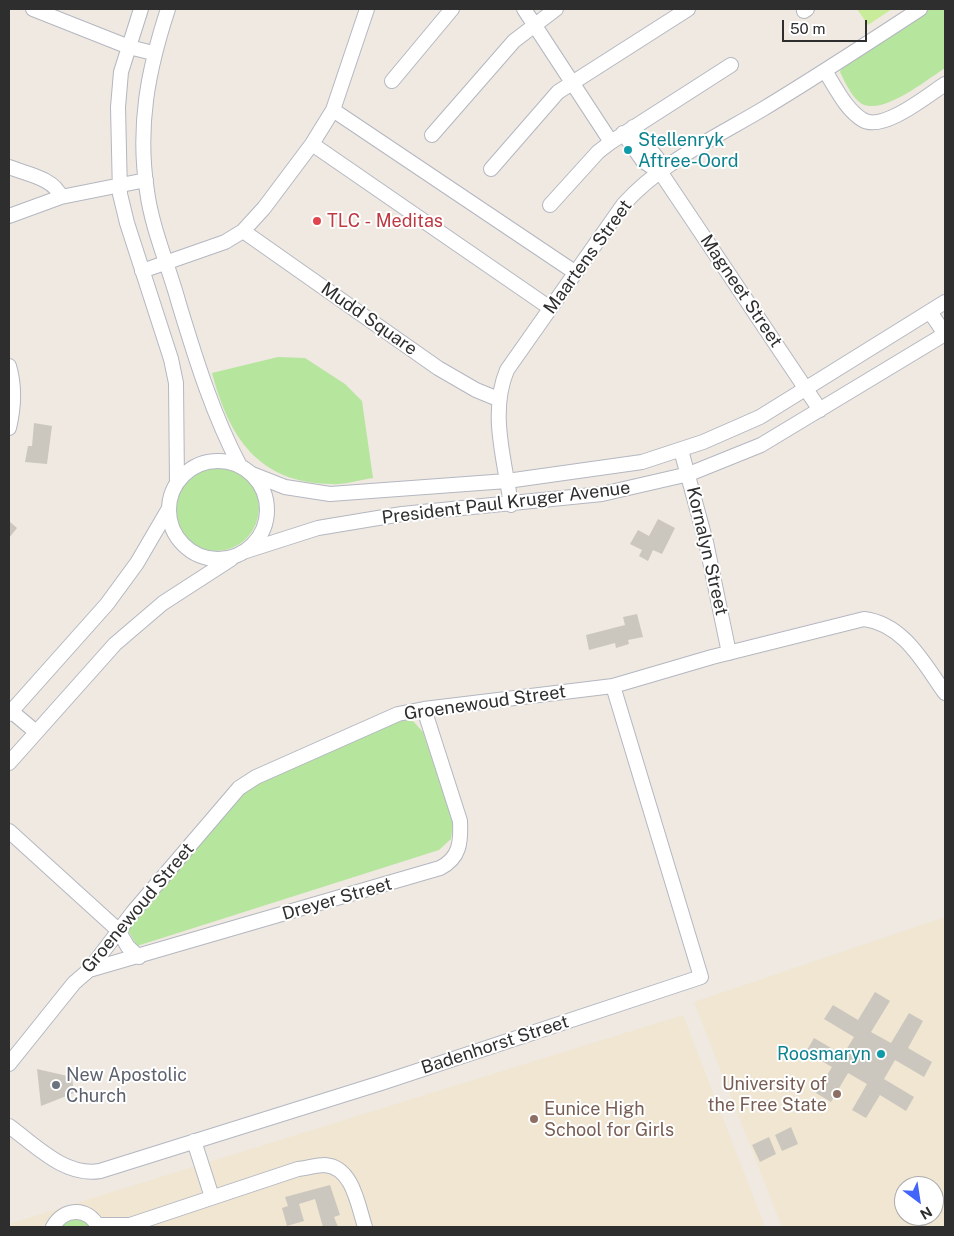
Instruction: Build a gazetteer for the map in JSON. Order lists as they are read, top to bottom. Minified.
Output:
{"streets":{"street":["Maartens Street","Magneet Street","Mudd Square","President Paul Kruger Avenue","Kornalyn Street","Groenewoud Street","Dreyer Street","Badenhorst Street"]},"crossings":[["Maartens Street","Magneet Street"],["Maartens Street","Mudd Square"],["Maartens Street","President Paul Kruger Avenue"],["Magneet Street","President Paul Kruger Avenue"],["President Paul Kruger Avenue","Kornalyn Street"],["Kornalyn Street","Groenewoud Street"],["Groenewoud Street","Dreyer Street"],["Groenewoud Street","Badenhorst Street"]],"places":["Stellenryk Aftree-Oord","TLC - Meditas","Roosmaryn","New Apostolic Church","University of the Free State","Eunice High School for Girls"],"scale_bar":"50 m","north":"bottom right"}
